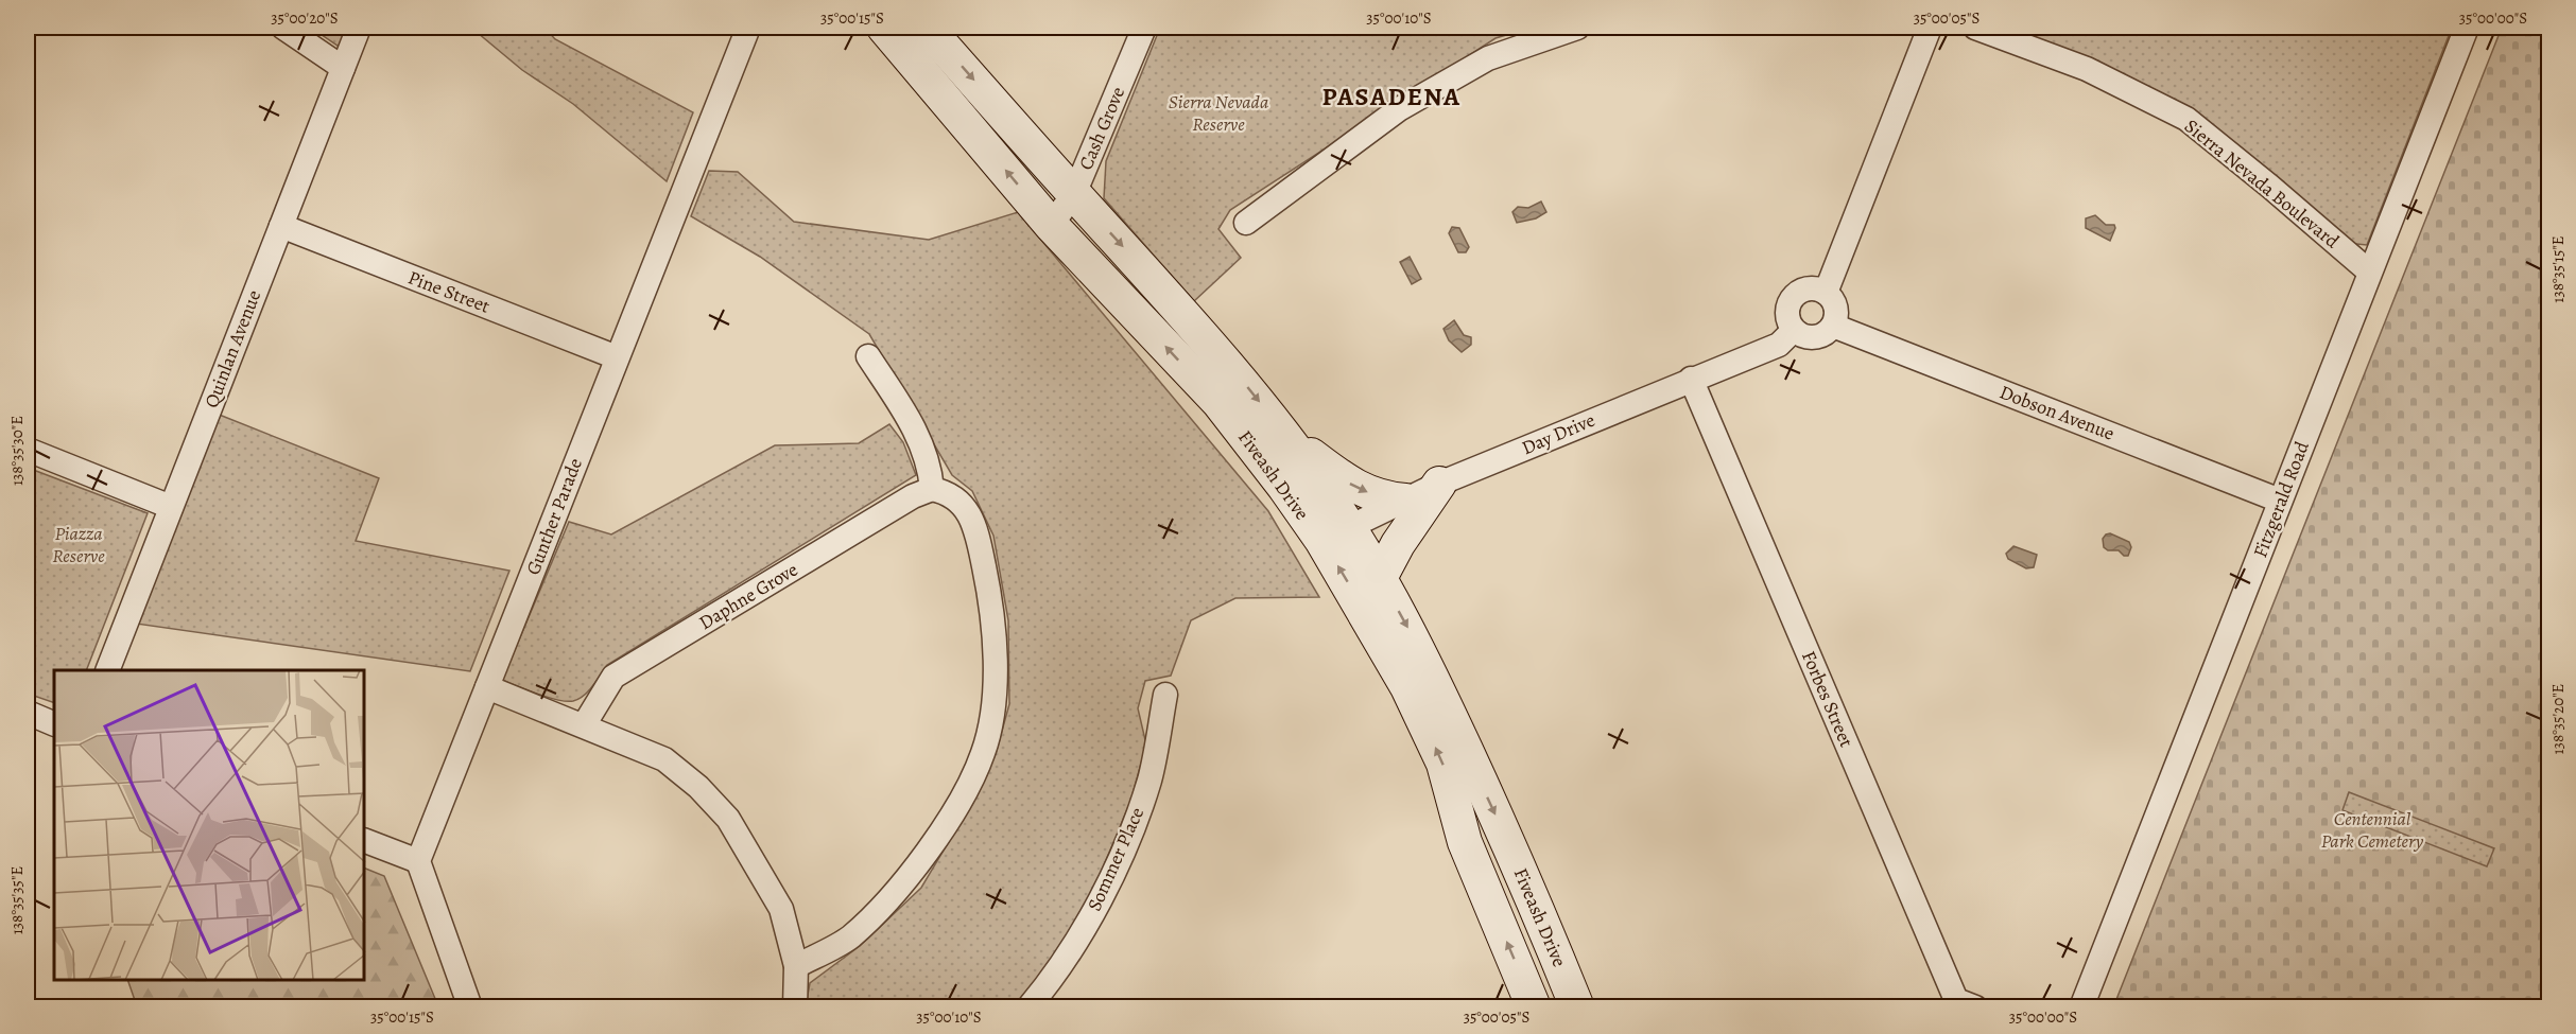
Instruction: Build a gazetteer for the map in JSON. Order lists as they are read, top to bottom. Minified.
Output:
{"streets":{"main road":["Fiveash Drive"],"street":["Cash Grove","Sierra Nevada Boulevard","Pine Street","Quinlan Avenue","Dobson Avenue","Day Drive","Fitzgerald Road","Gunther Parade","Daphne Grove","Forbes Street","Sommer Place"]},"crossings":[["Cash Grove","Fiveash Drive"],["Sierra Nevada Boulevard","Fitzgerald Road"],["Pine Street","Quinlan Avenue"],["Pine Street","Gunther Parade"],["Dobson Avenue","Day Drive"],["Dobson Avenue","Fitzgerald Road"],["Day Drive","Fiveash Drive"],["Day Drive","Forbes Street"]],"districts":["PASADENA"],"parks":["Sierra Nevada Reserve","Piazza Reserve","Centennial Park Cemetery"],"coordinates":["35°00'20\"S","35°00'15\"S","35°00'10\"S","35°00'05\"S","35°00'00\"S","138°35'15\"E","138°35'30\"E","138°35'20\"E","138°35'35\"E"]}
